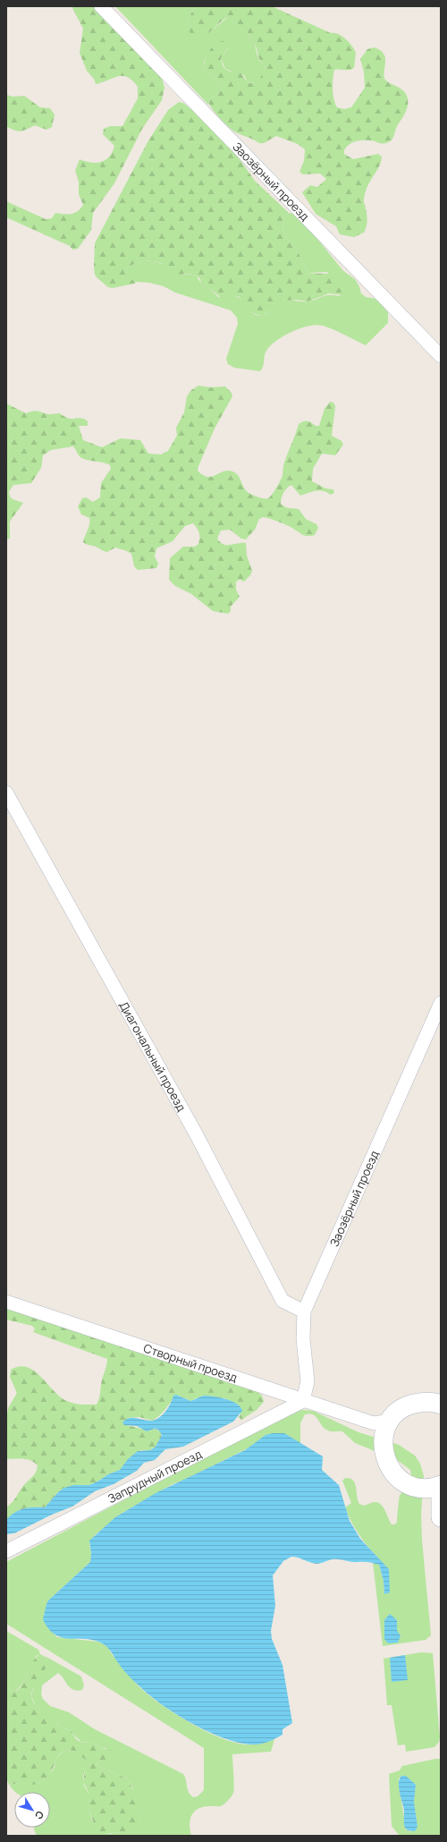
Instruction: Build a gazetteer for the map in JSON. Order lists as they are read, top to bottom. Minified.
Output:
{"streets":{"street":["Заозёрный проезд","Диагональный проезд","Створный проезд","Запрудный проезд"]},"crossings":[["Заозёрный проезд","Диагональный проезд"],["Заозёрный проезд","Створный проезд"],["Заозёрный проезд","Запрудный проезд"],["Створный проезд","Запрудный проезд"]],"north":"bottom right"}
